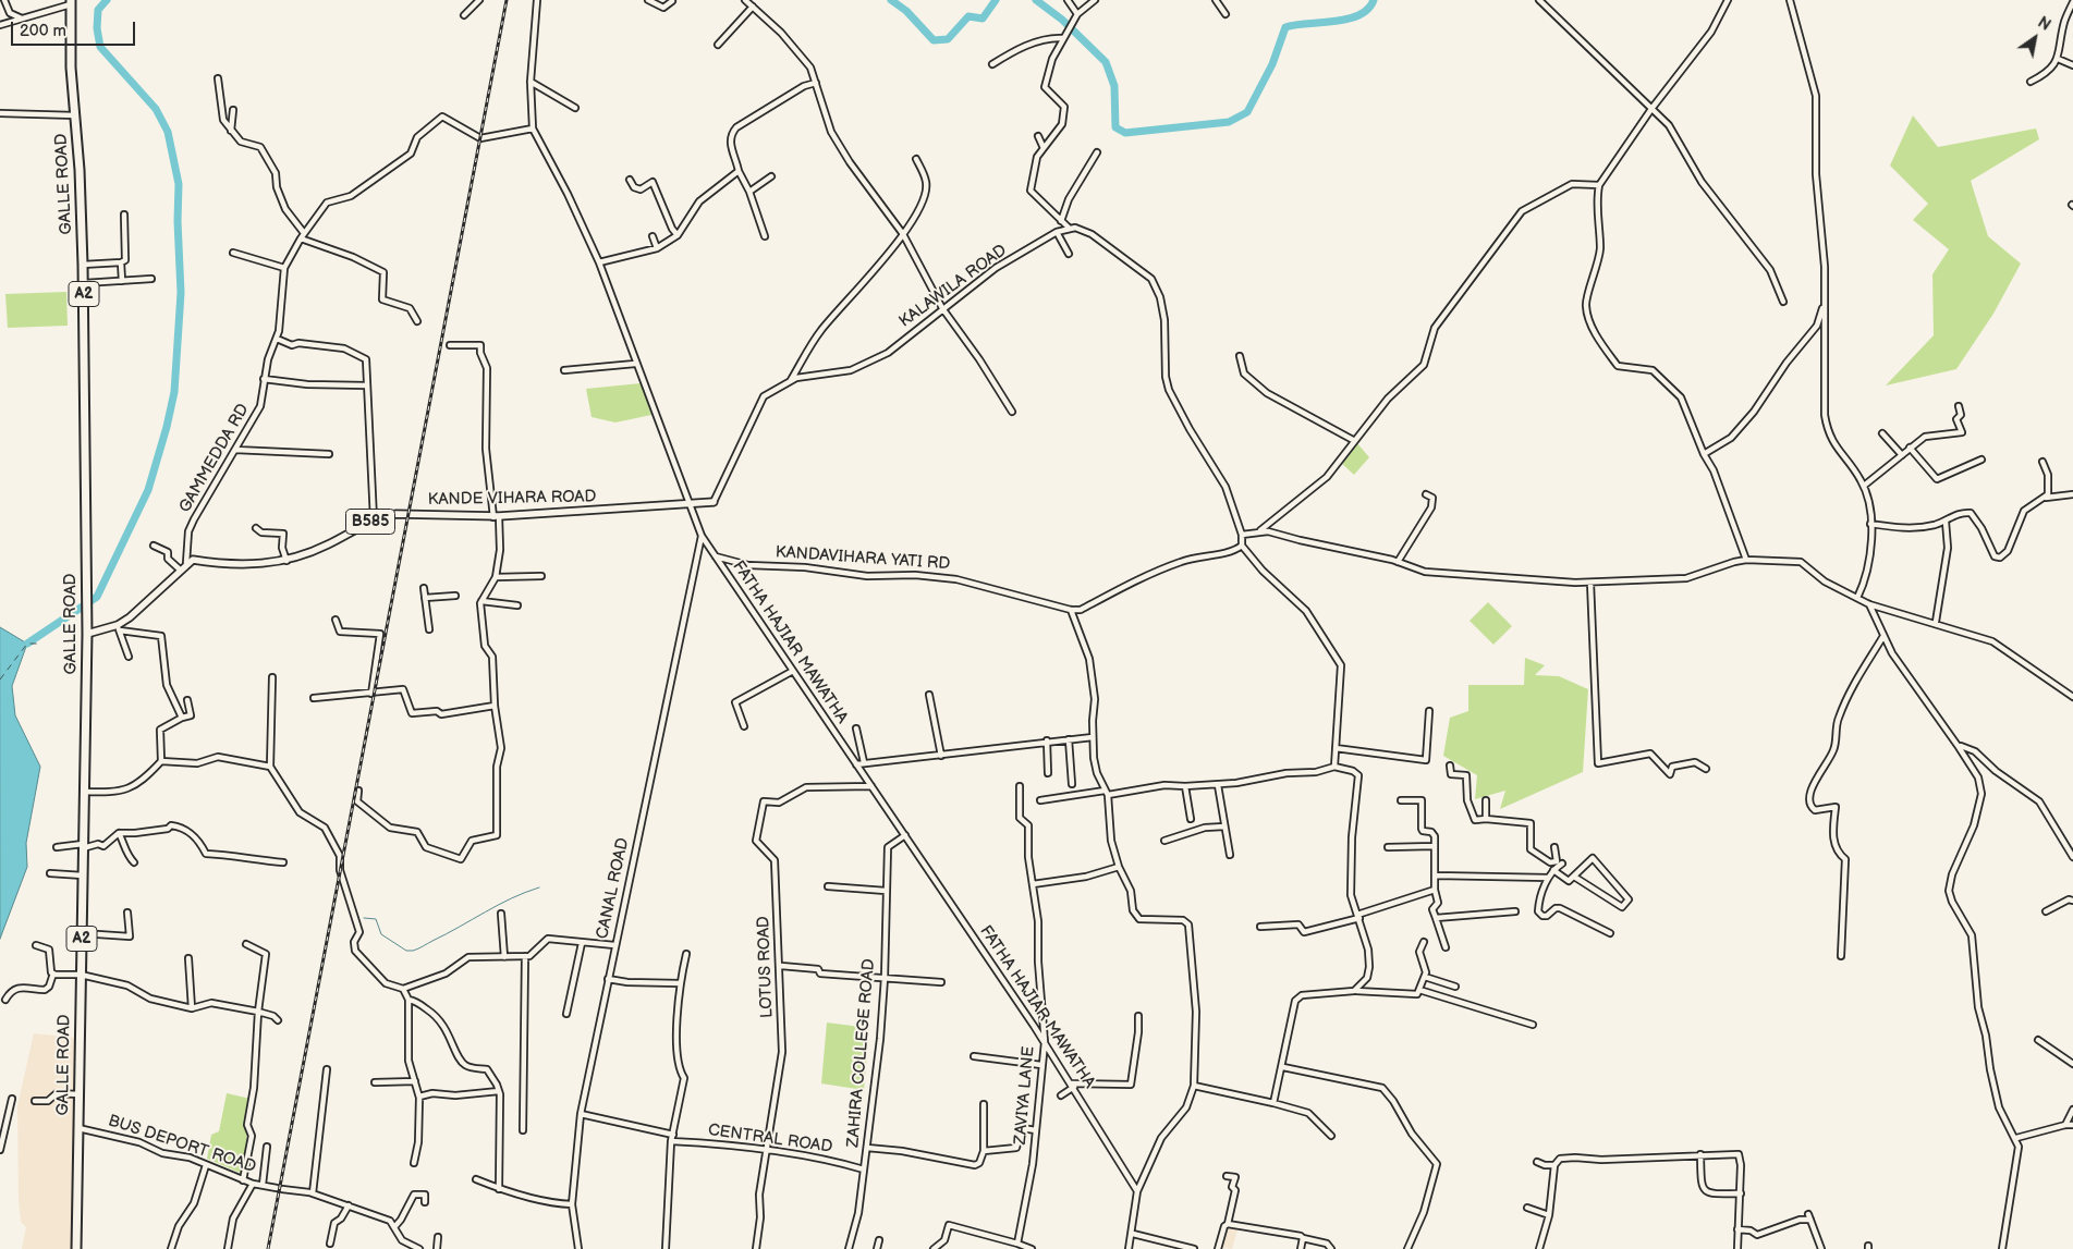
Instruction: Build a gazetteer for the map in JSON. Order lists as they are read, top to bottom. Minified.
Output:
{"streets":{"highway":["GALLE ROAD","A2"],"main road":["KANDE VIHARA ROAD","B585"],"street":["KALAWILA ROAD","GAMMEDDA RD","KANDAVIHARA YATI RD","FATHA HAJIAR MAWATHA","CANAL ROAD","LOTUS ROAD","ZAHIRA COLLEGE ROAD","ZAVIYA LANE","CENTRAL ROAD","BUS DEPORT ROAD"]},"crossings":[["GALLE ROAD","BUS DEPORT ROAD"],["KALAWILA ROAD","KANDE VIHARA ROAD"],["GAMMEDDA RD","KANDE VIHARA ROAD"],["GAMMEDDA RD","FATHA HAJIAR MAWATHA"],["KANDE VIHARA ROAD","FATHA HAJIAR MAWATHA"],["KANDAVIHARA YATI RD","FATHA HAJIAR MAWATHA"],["FATHA HAJIAR MAWATHA","CANAL ROAD"],["FATHA HAJIAR MAWATHA","LOTUS ROAD"],["FATHA HAJIAR MAWATHA","ZAHIRA COLLEGE ROAD"],["FATHA HAJIAR MAWATHA","ZAVIYA LANE"],["LOTUS ROAD","CENTRAL ROAD"],["ZAHIRA COLLEGE ROAD","CENTRAL ROAD"]],"scale_bar":"200 m","north":"top right"}
